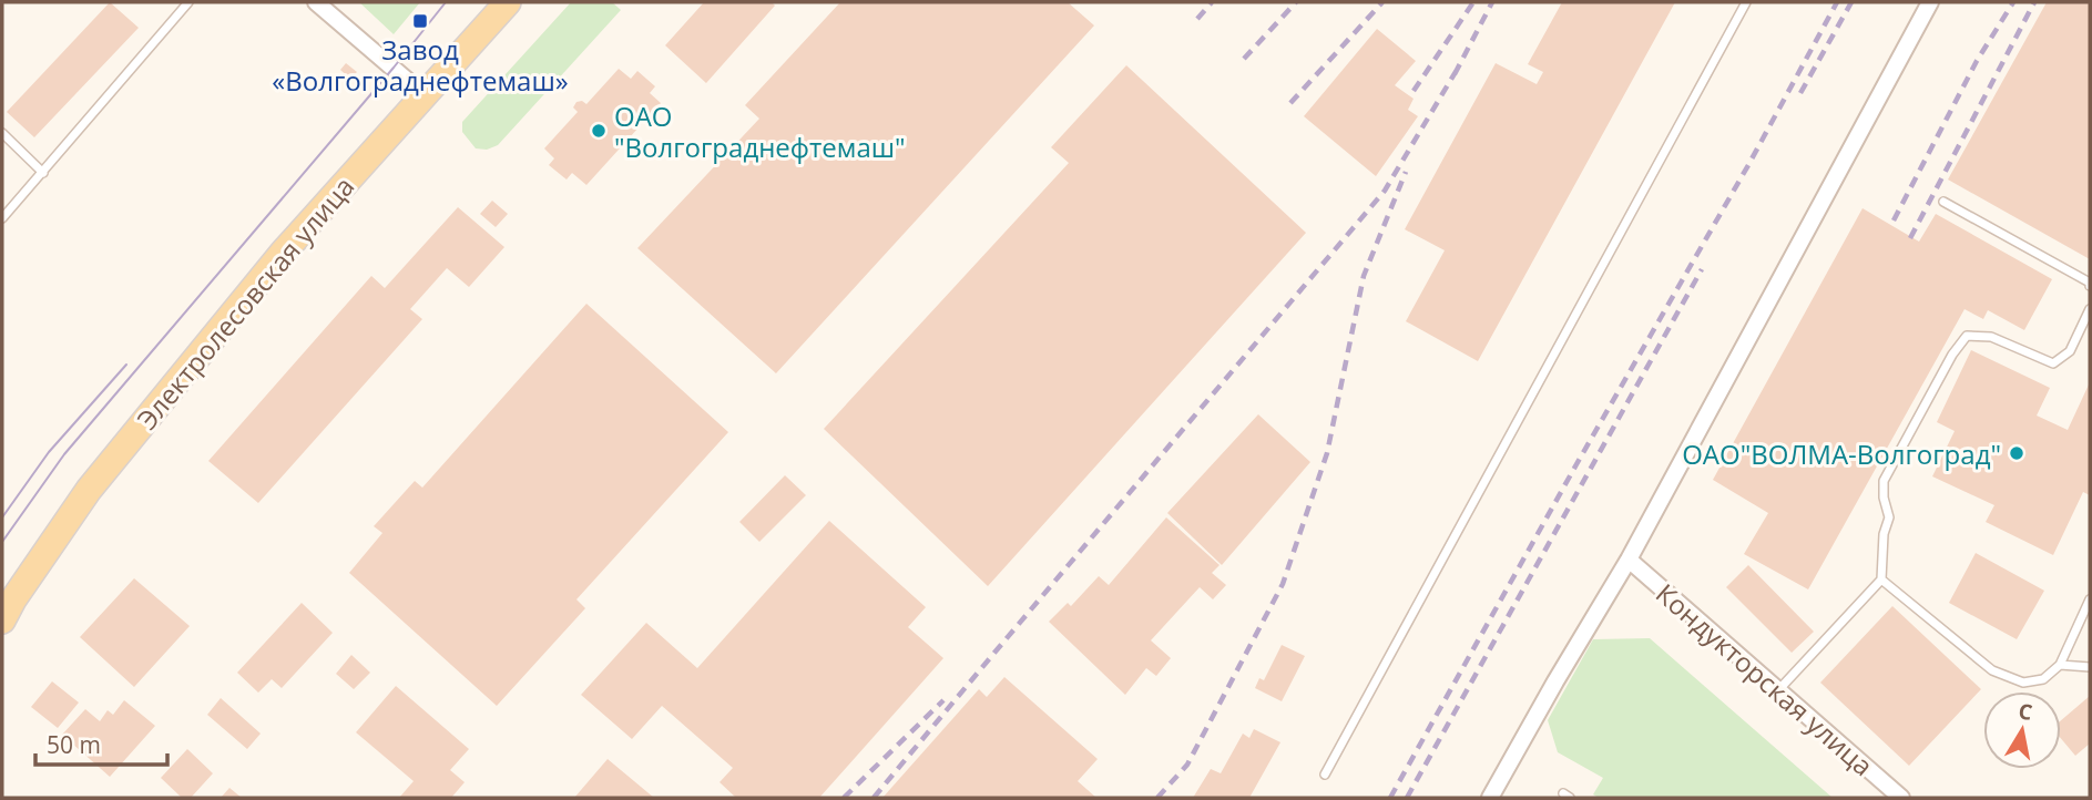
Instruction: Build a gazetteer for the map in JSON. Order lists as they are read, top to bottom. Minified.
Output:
{"streets":{"main road":["Электролесовская улица"],"street":["Кондукторская улица"]},"places":{"transit":["Завод «Волгограднефтемаш»"],"other":["ОАО \"Волгограднефтемаш\"","ОАО\"ВОЛМА-Волгоград\""]},"scale_bar":"50 m","north":"top"}
